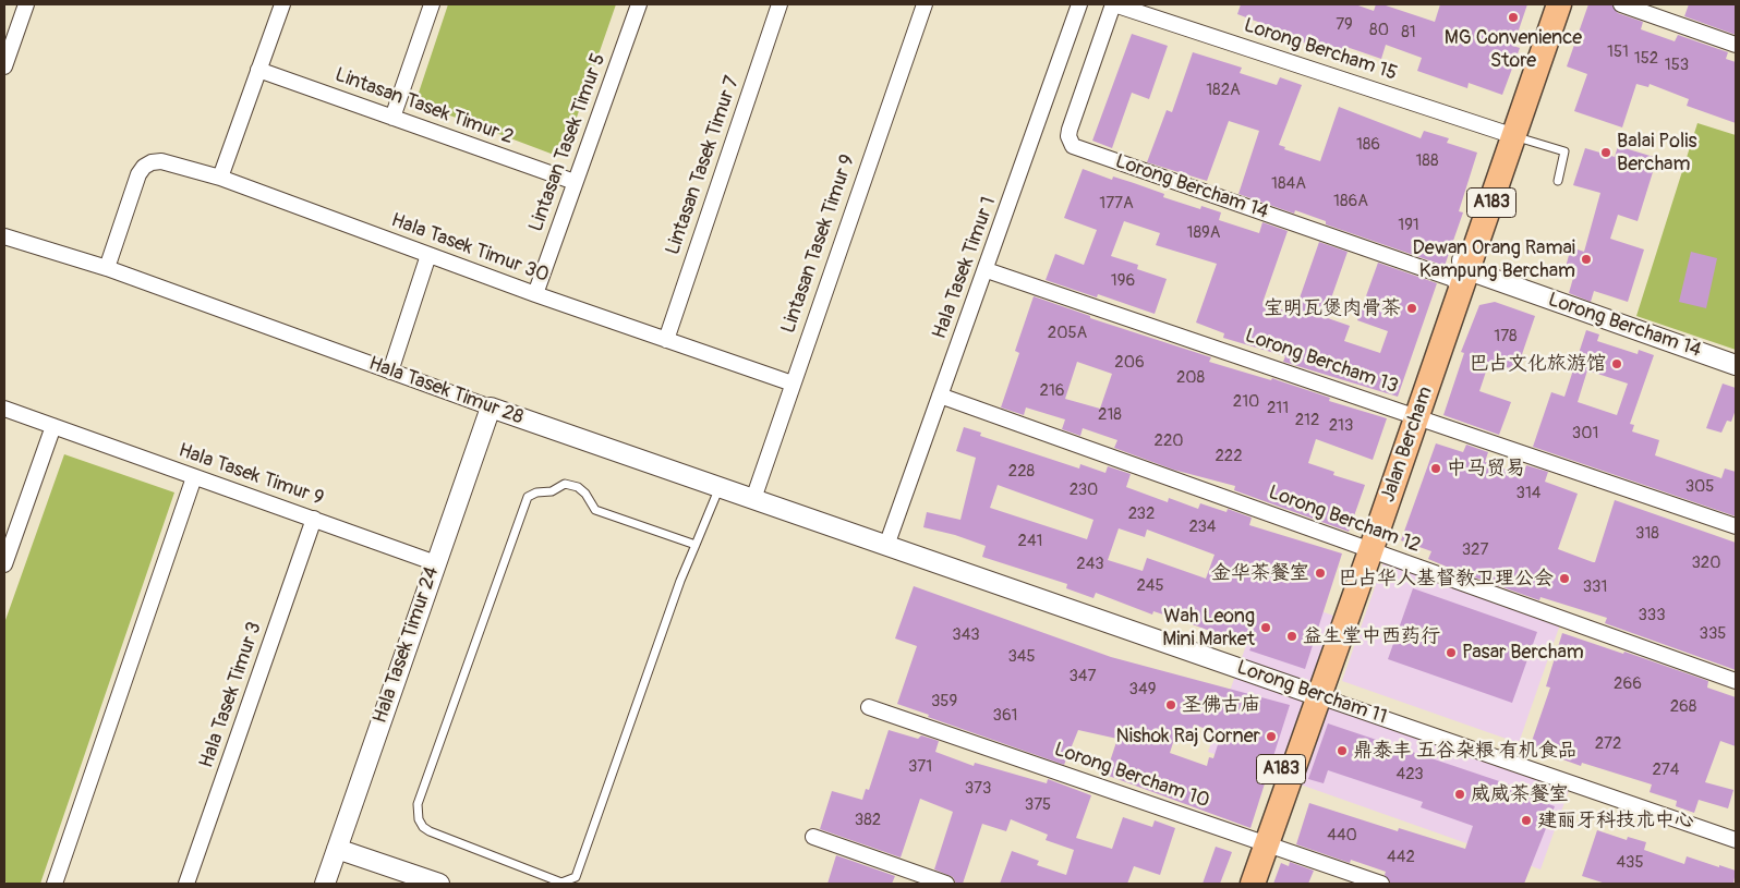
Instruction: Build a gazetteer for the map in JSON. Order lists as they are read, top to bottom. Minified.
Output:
{"streets":{"main road":["A183","Jalan Bercham"],"street":["Lorong Bercham 15","Lintasan Tasek Timur 2","Lintasan Tasek Timur 5","Lintasan Tasek Timur 7","Lorong Bercham 14","Lintasan Tasek Timur 9","Hala Tasek Timur 30","Hala Tasek Timur 1","Lorong Bercham 13","Hala Tasek Timur 28","Hala Tasek Timur 9","Lorong Bercham 12","Hala Tasek Timur 24","Lorong Bercham 11","Hala Tasek Timur 3","Lorong Bercham 10"]},"crossings":[["Lorong Bercham 15","Lorong Bercham 14"],["Lorong Bercham 15","Jalan Bercham"],["Lintasan Tasek Timur 2","Lintasan Tasek Timur 5"],["Lintasan Tasek Timur 5","Hala Tasek Timur 30"],["Lintasan Tasek Timur 7","Hala Tasek Timur 30"],["Lorong Bercham 14","Jalan Bercham"],["Lintasan Tasek Timur 9","Hala Tasek Timur 30"],["Lintasan Tasek Timur 9","Hala Tasek Timur 28"],["Hala Tasek Timur 30","Hala Tasek Timur 28"],["Hala Tasek Timur 1","Lorong Bercham 13"],["Hala Tasek Timur 1","Hala Tasek Timur 28"],["Hala Tasek Timur 1","Lorong Bercham 12"],["Hala Tasek Timur 1","Lorong Bercham 11"],["Lorong Bercham 13","Jalan Bercham"],["Hala Tasek Timur 28","Hala Tasek Timur 24"],["Hala Tasek Timur 28","Lorong Bercham 11"],["Jalan Bercham","Lorong Bercham 12"],["Jalan Bercham","Lorong Bercham 11"],["Jalan Bercham","Lorong Bercham 10"],["Hala Tasek Timur 9","Hala Tasek Timur 24"],["Hala Tasek Timur 9","Hala Tasek Timur 3"]],"places":["MG Convenience Store","Balai Polis Bercham","Dewan Orang Ramai Kampung Bercham","宝明瓦煲肉骨茶","巴占文化旅游馆","中马贸易","金华茶餐室","巴占华人基督教卫理公会","Wah Leong Mini Market","益生堂中西药行","Pasar Bercham","圣佛古庙","Nishok Raj Corner","鼎泰丰 五谷杂粮 有机食品","威威茶餐室","建丽牙科技术中心"],"house_numbers":["79","80","81","151","152","153","182A","186","188","184A","186A","177A","191","189A","196","205A","178","206","208","216","210","211","218","212","213","301","220","222","228","305","230","314","232","234","318","241","327","320","243","245","331","333","335","343","345","347","266","349","359","268","361","272","371","274","423","373","375","382","440","442","435"]}
